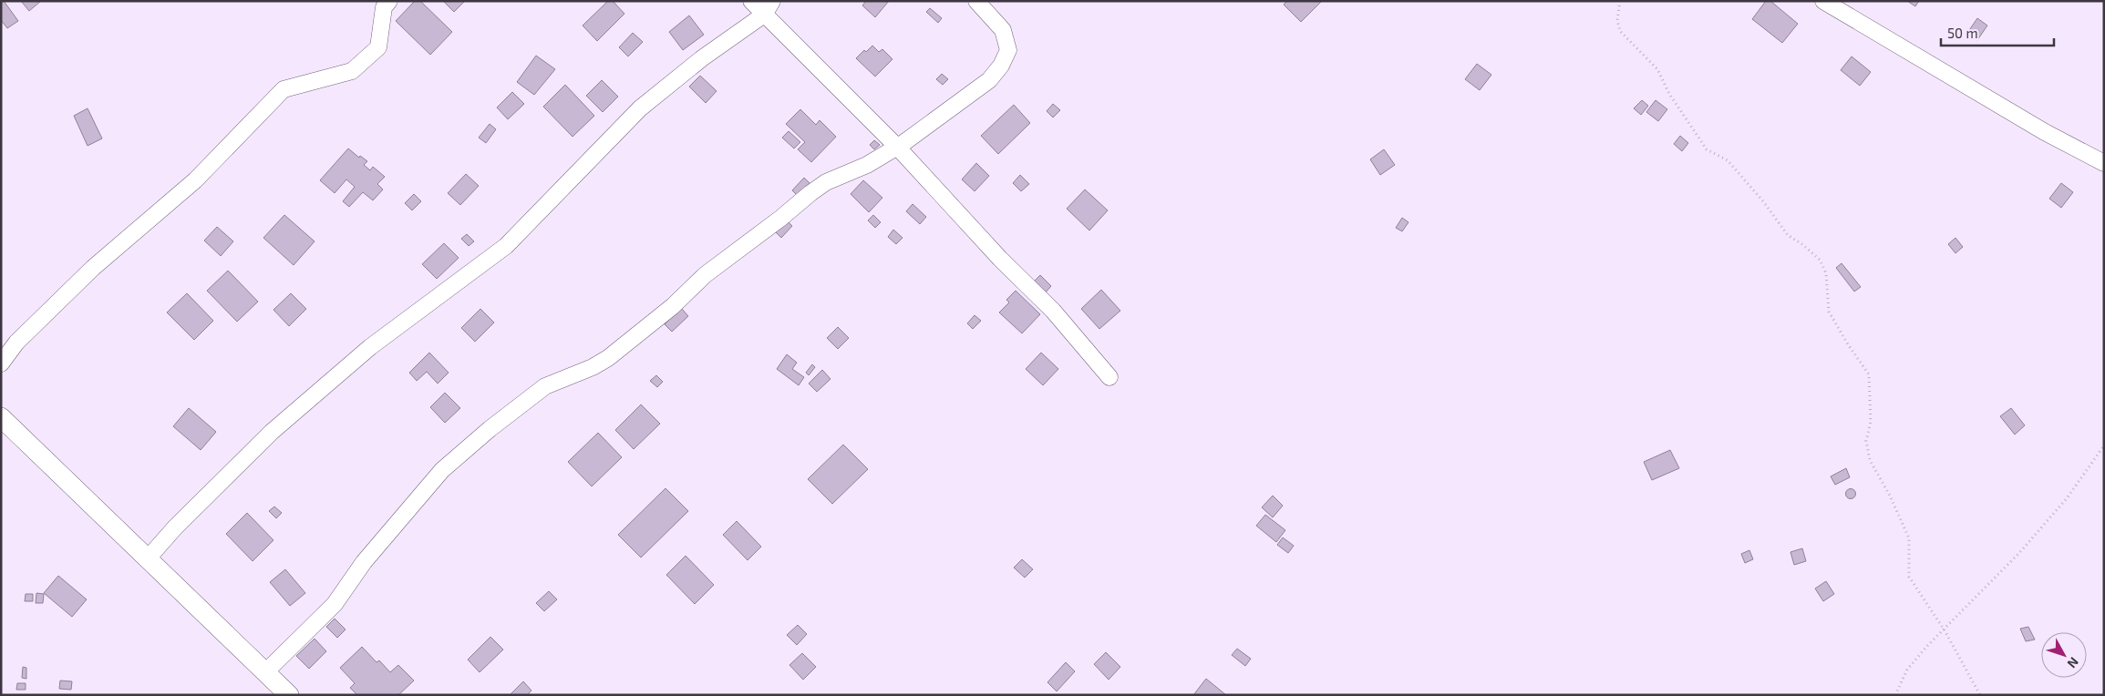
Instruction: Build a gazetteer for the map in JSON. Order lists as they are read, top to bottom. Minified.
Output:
{"scale_bar":"50 m","north":"bottom right"}
